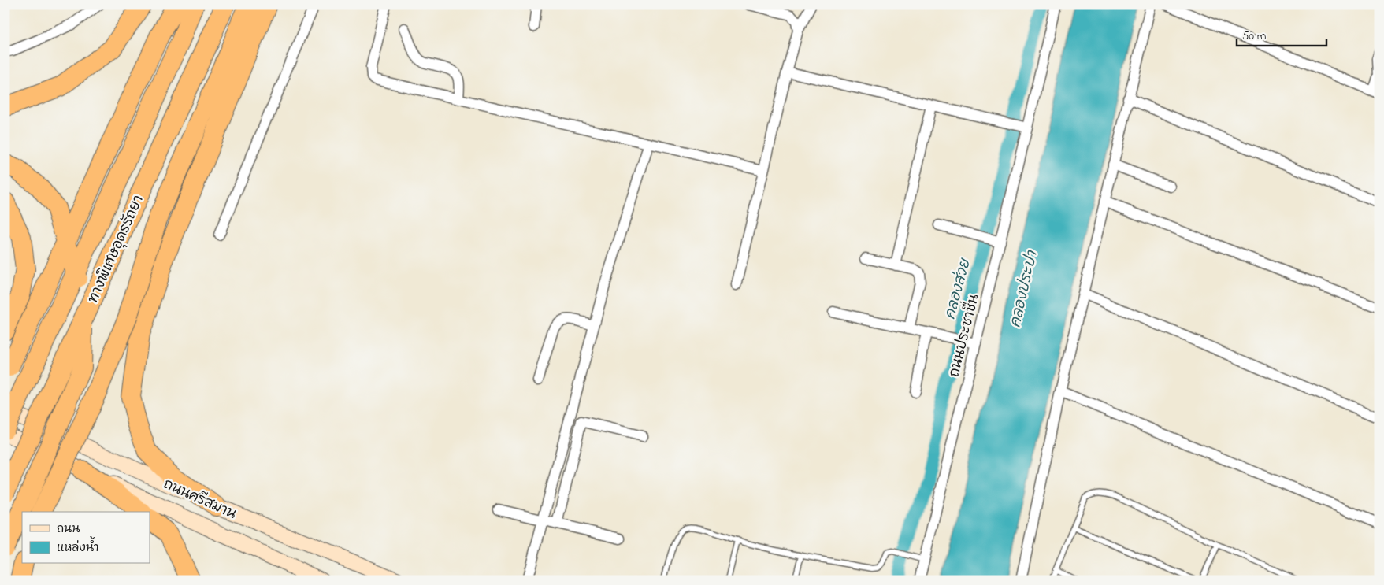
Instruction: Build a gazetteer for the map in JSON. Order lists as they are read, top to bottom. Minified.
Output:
{"streets":{"highway":["ทางพิเศษอุดรรัถยา"],"main road":["ถนนศรีสมาน"],"street":["ถนนประชาชื่น"]},"crossings":[["ทางพิเศษอุดรรัถยา","ถนนศรีสมาน"]],"water":["คลองส่วย","คลองประปา"],"legend":["ถนน","แหล่งน้ำ"],"scale_bar":"50 m"}
